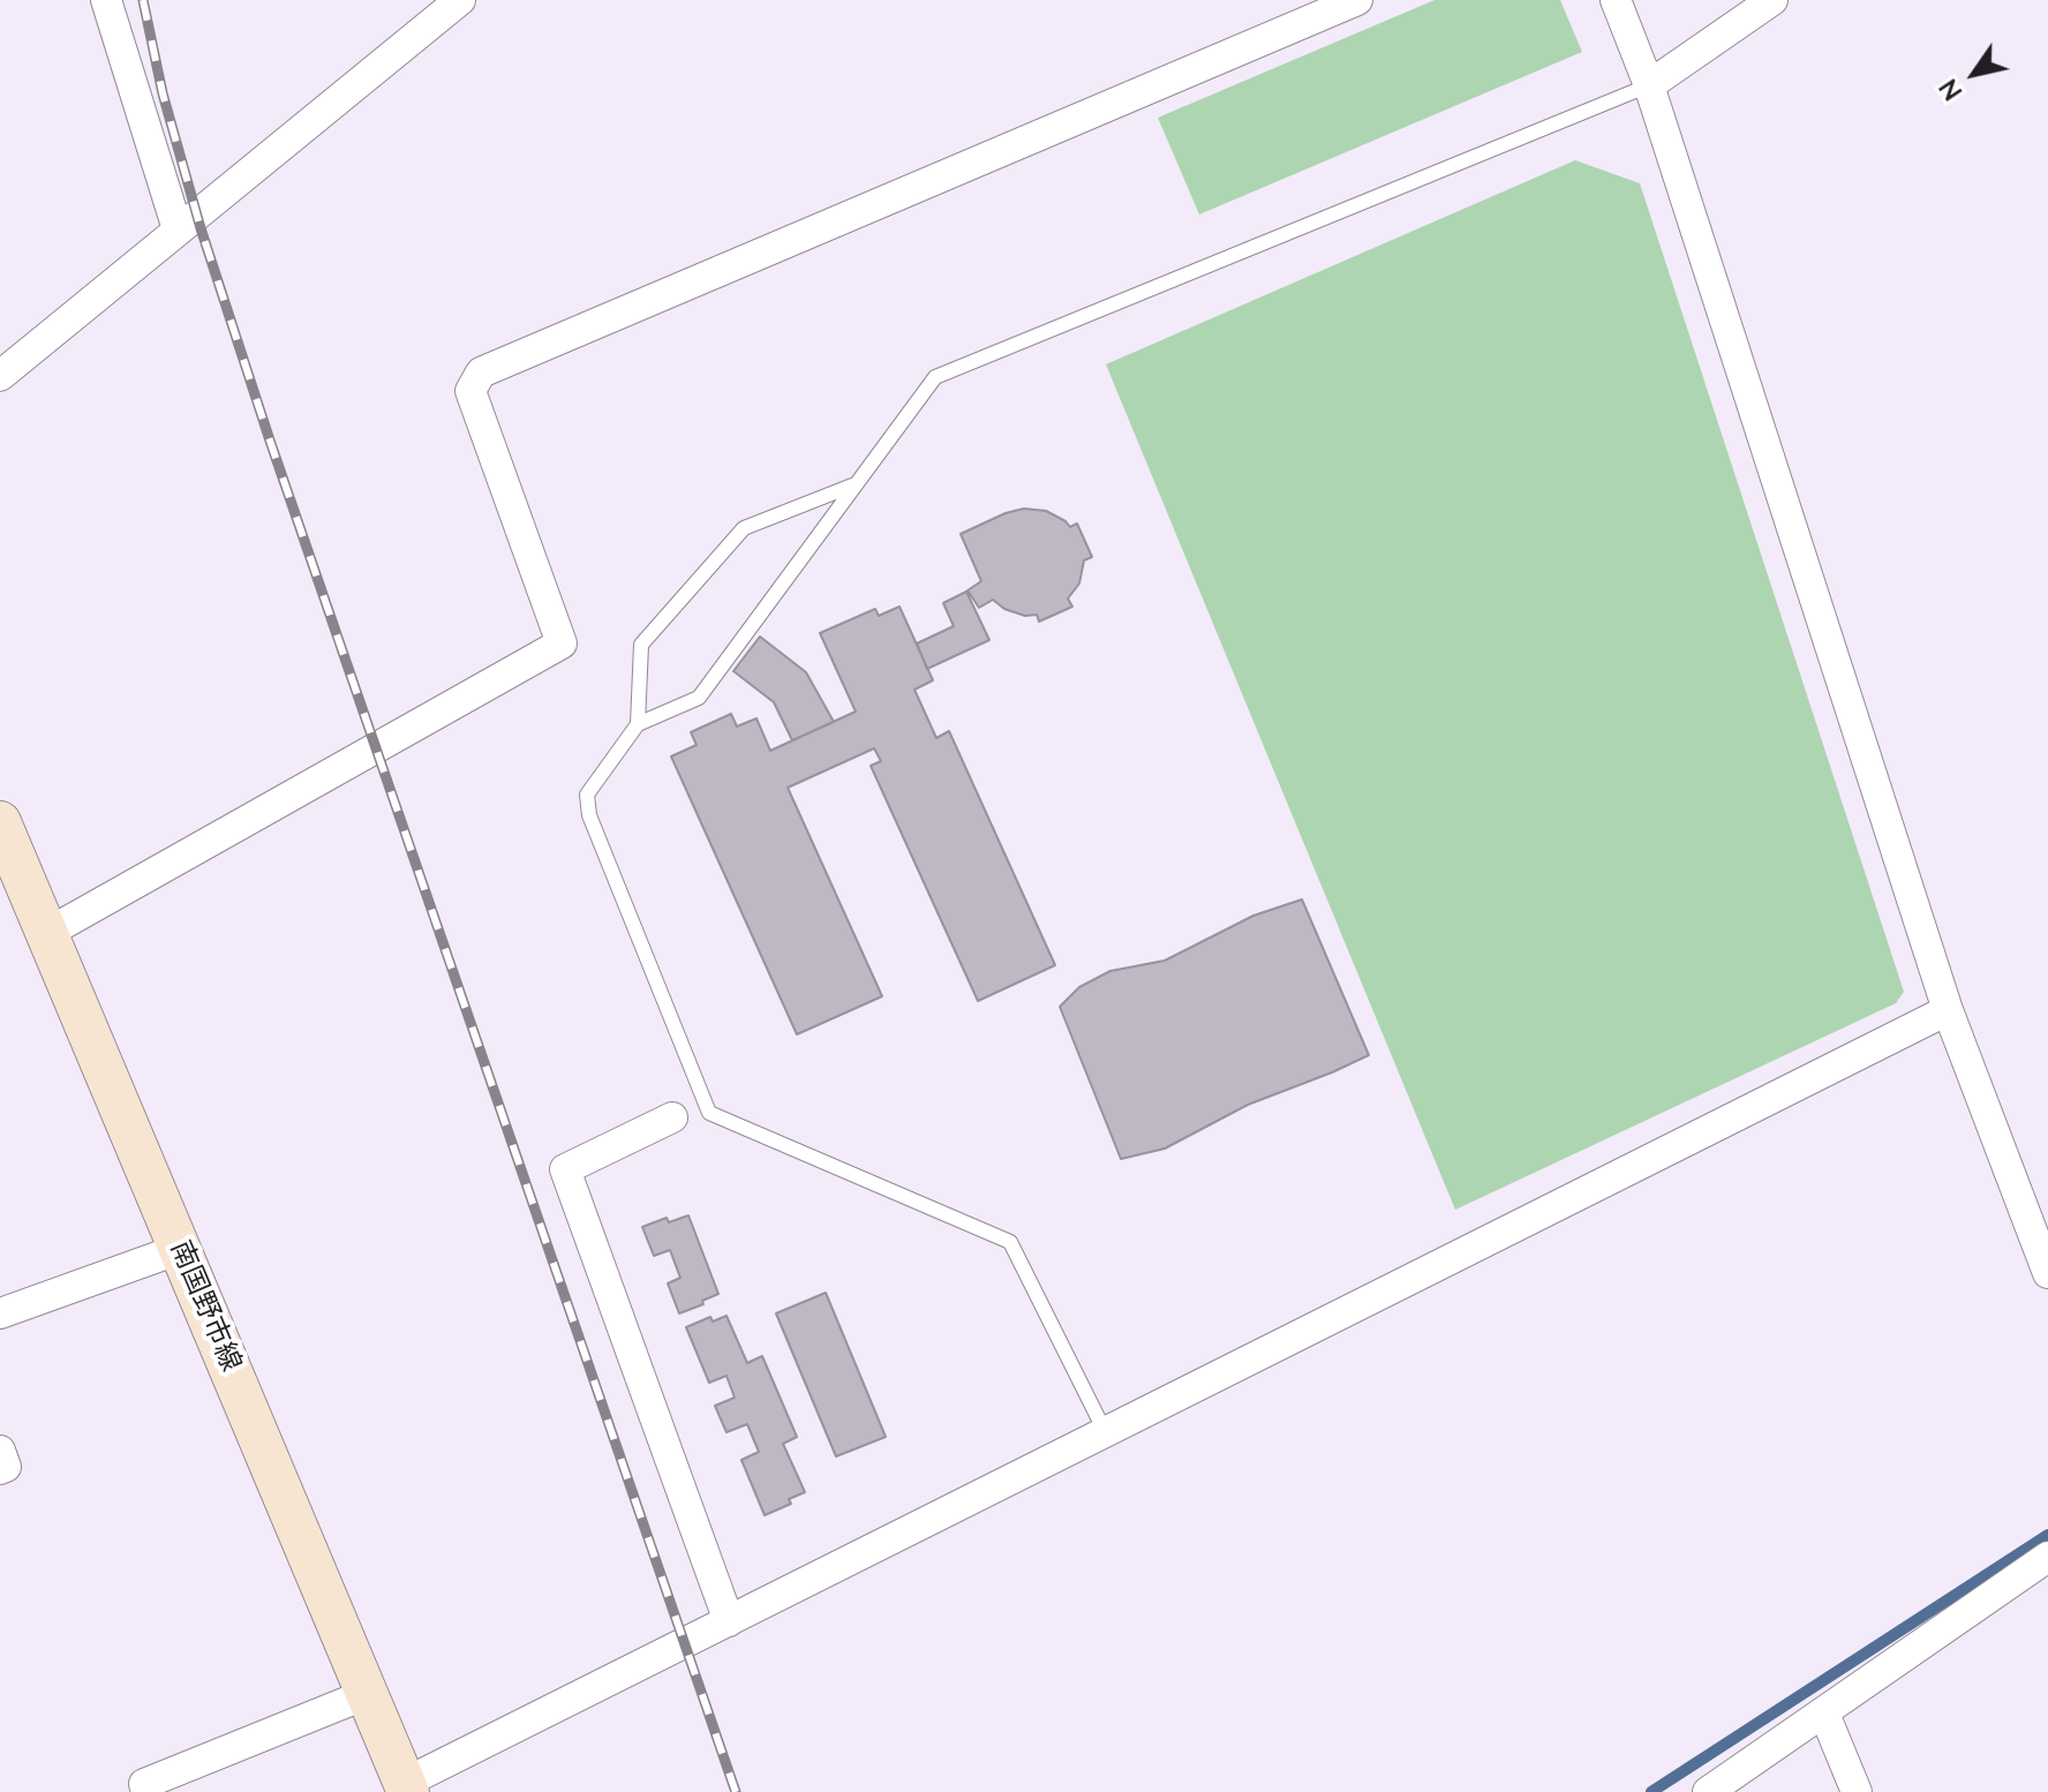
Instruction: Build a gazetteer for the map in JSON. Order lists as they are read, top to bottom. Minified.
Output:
{"streets":{"main road":["南国野市線"]},"north":"bottom left"}
